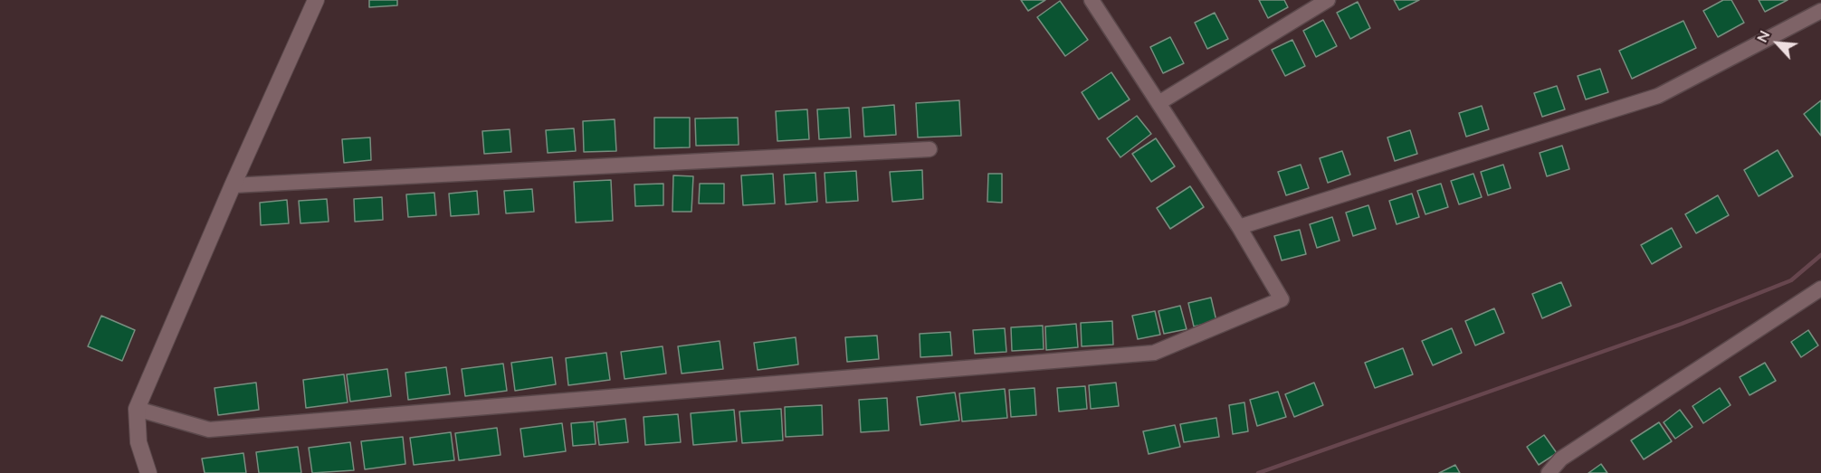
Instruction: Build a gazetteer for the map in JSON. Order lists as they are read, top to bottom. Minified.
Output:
{"north":"top left"}
